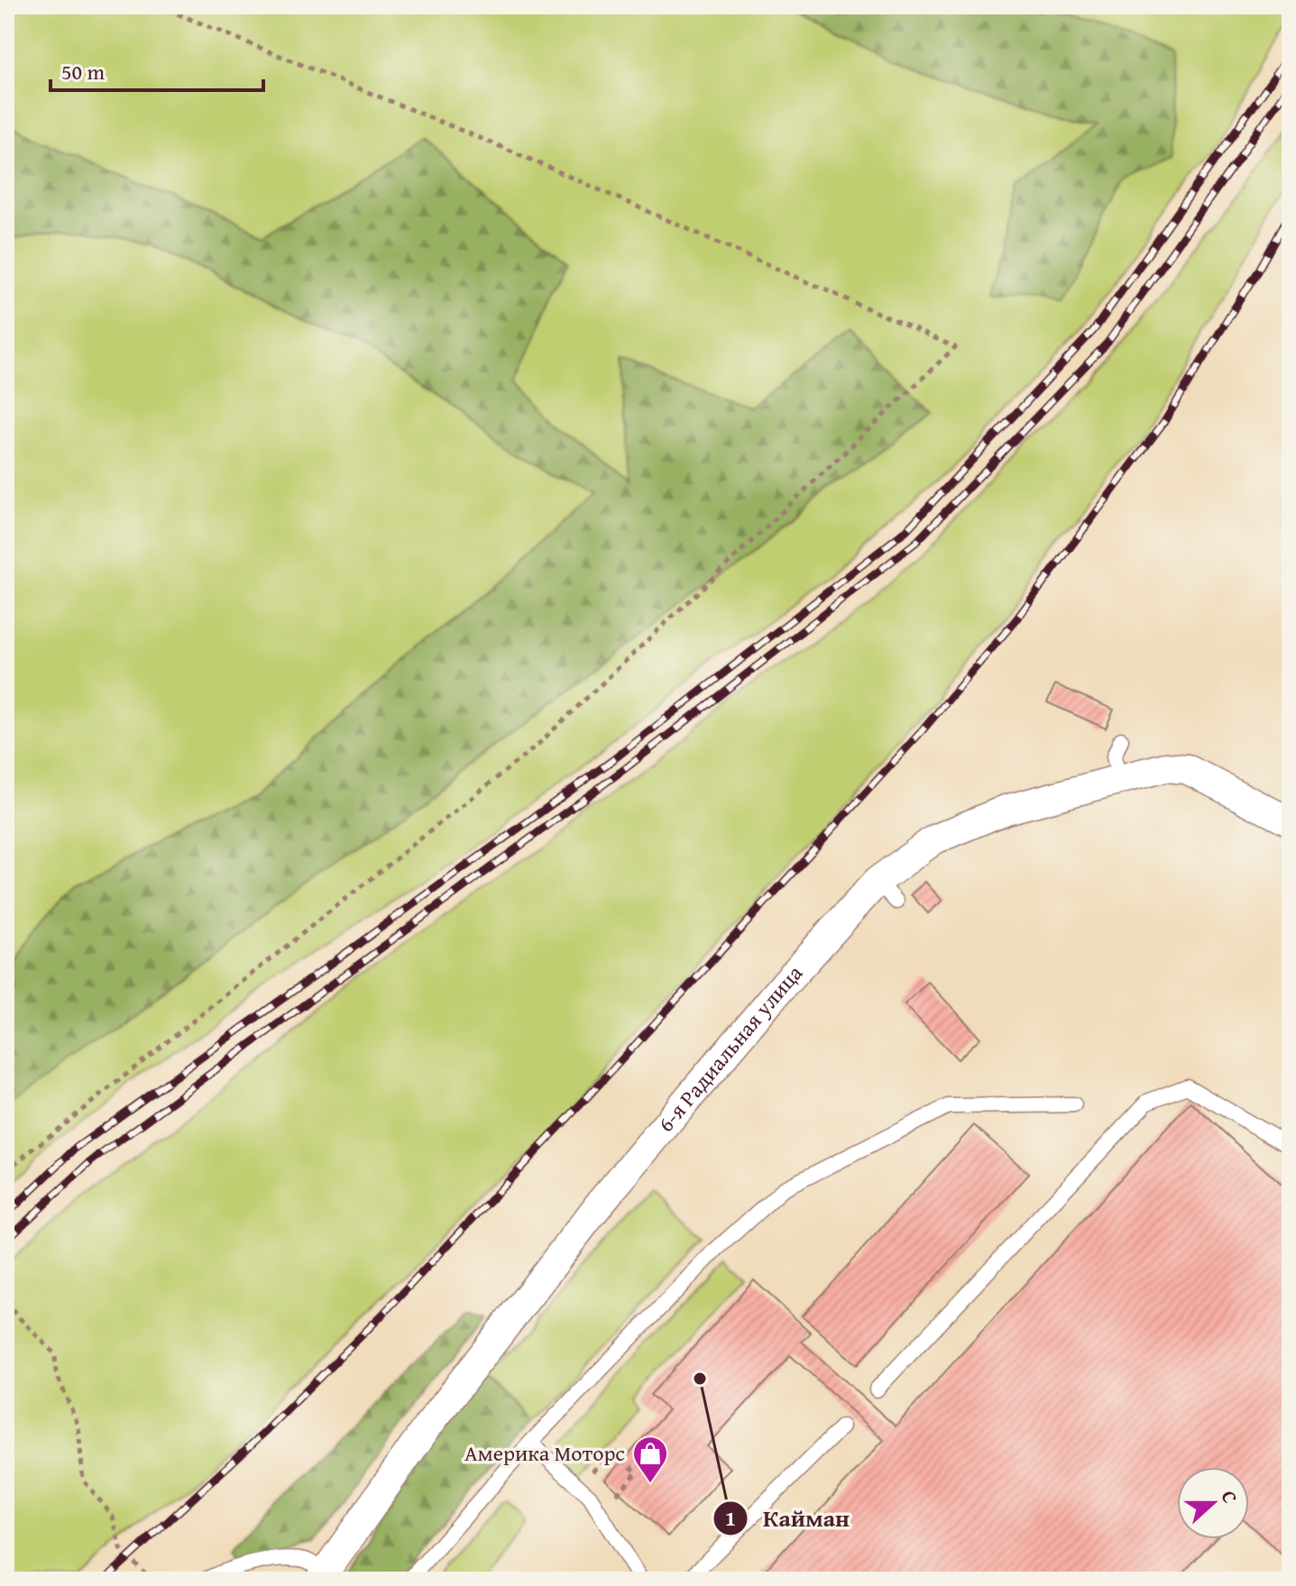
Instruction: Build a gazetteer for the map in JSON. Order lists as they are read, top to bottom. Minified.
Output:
{"streets":{"street":["6-я Радиальная улица"]},"places":{"other":["Кайман"],"shop":["Америка Моторс"]},"scale_bar":"50 m","north":"right"}
